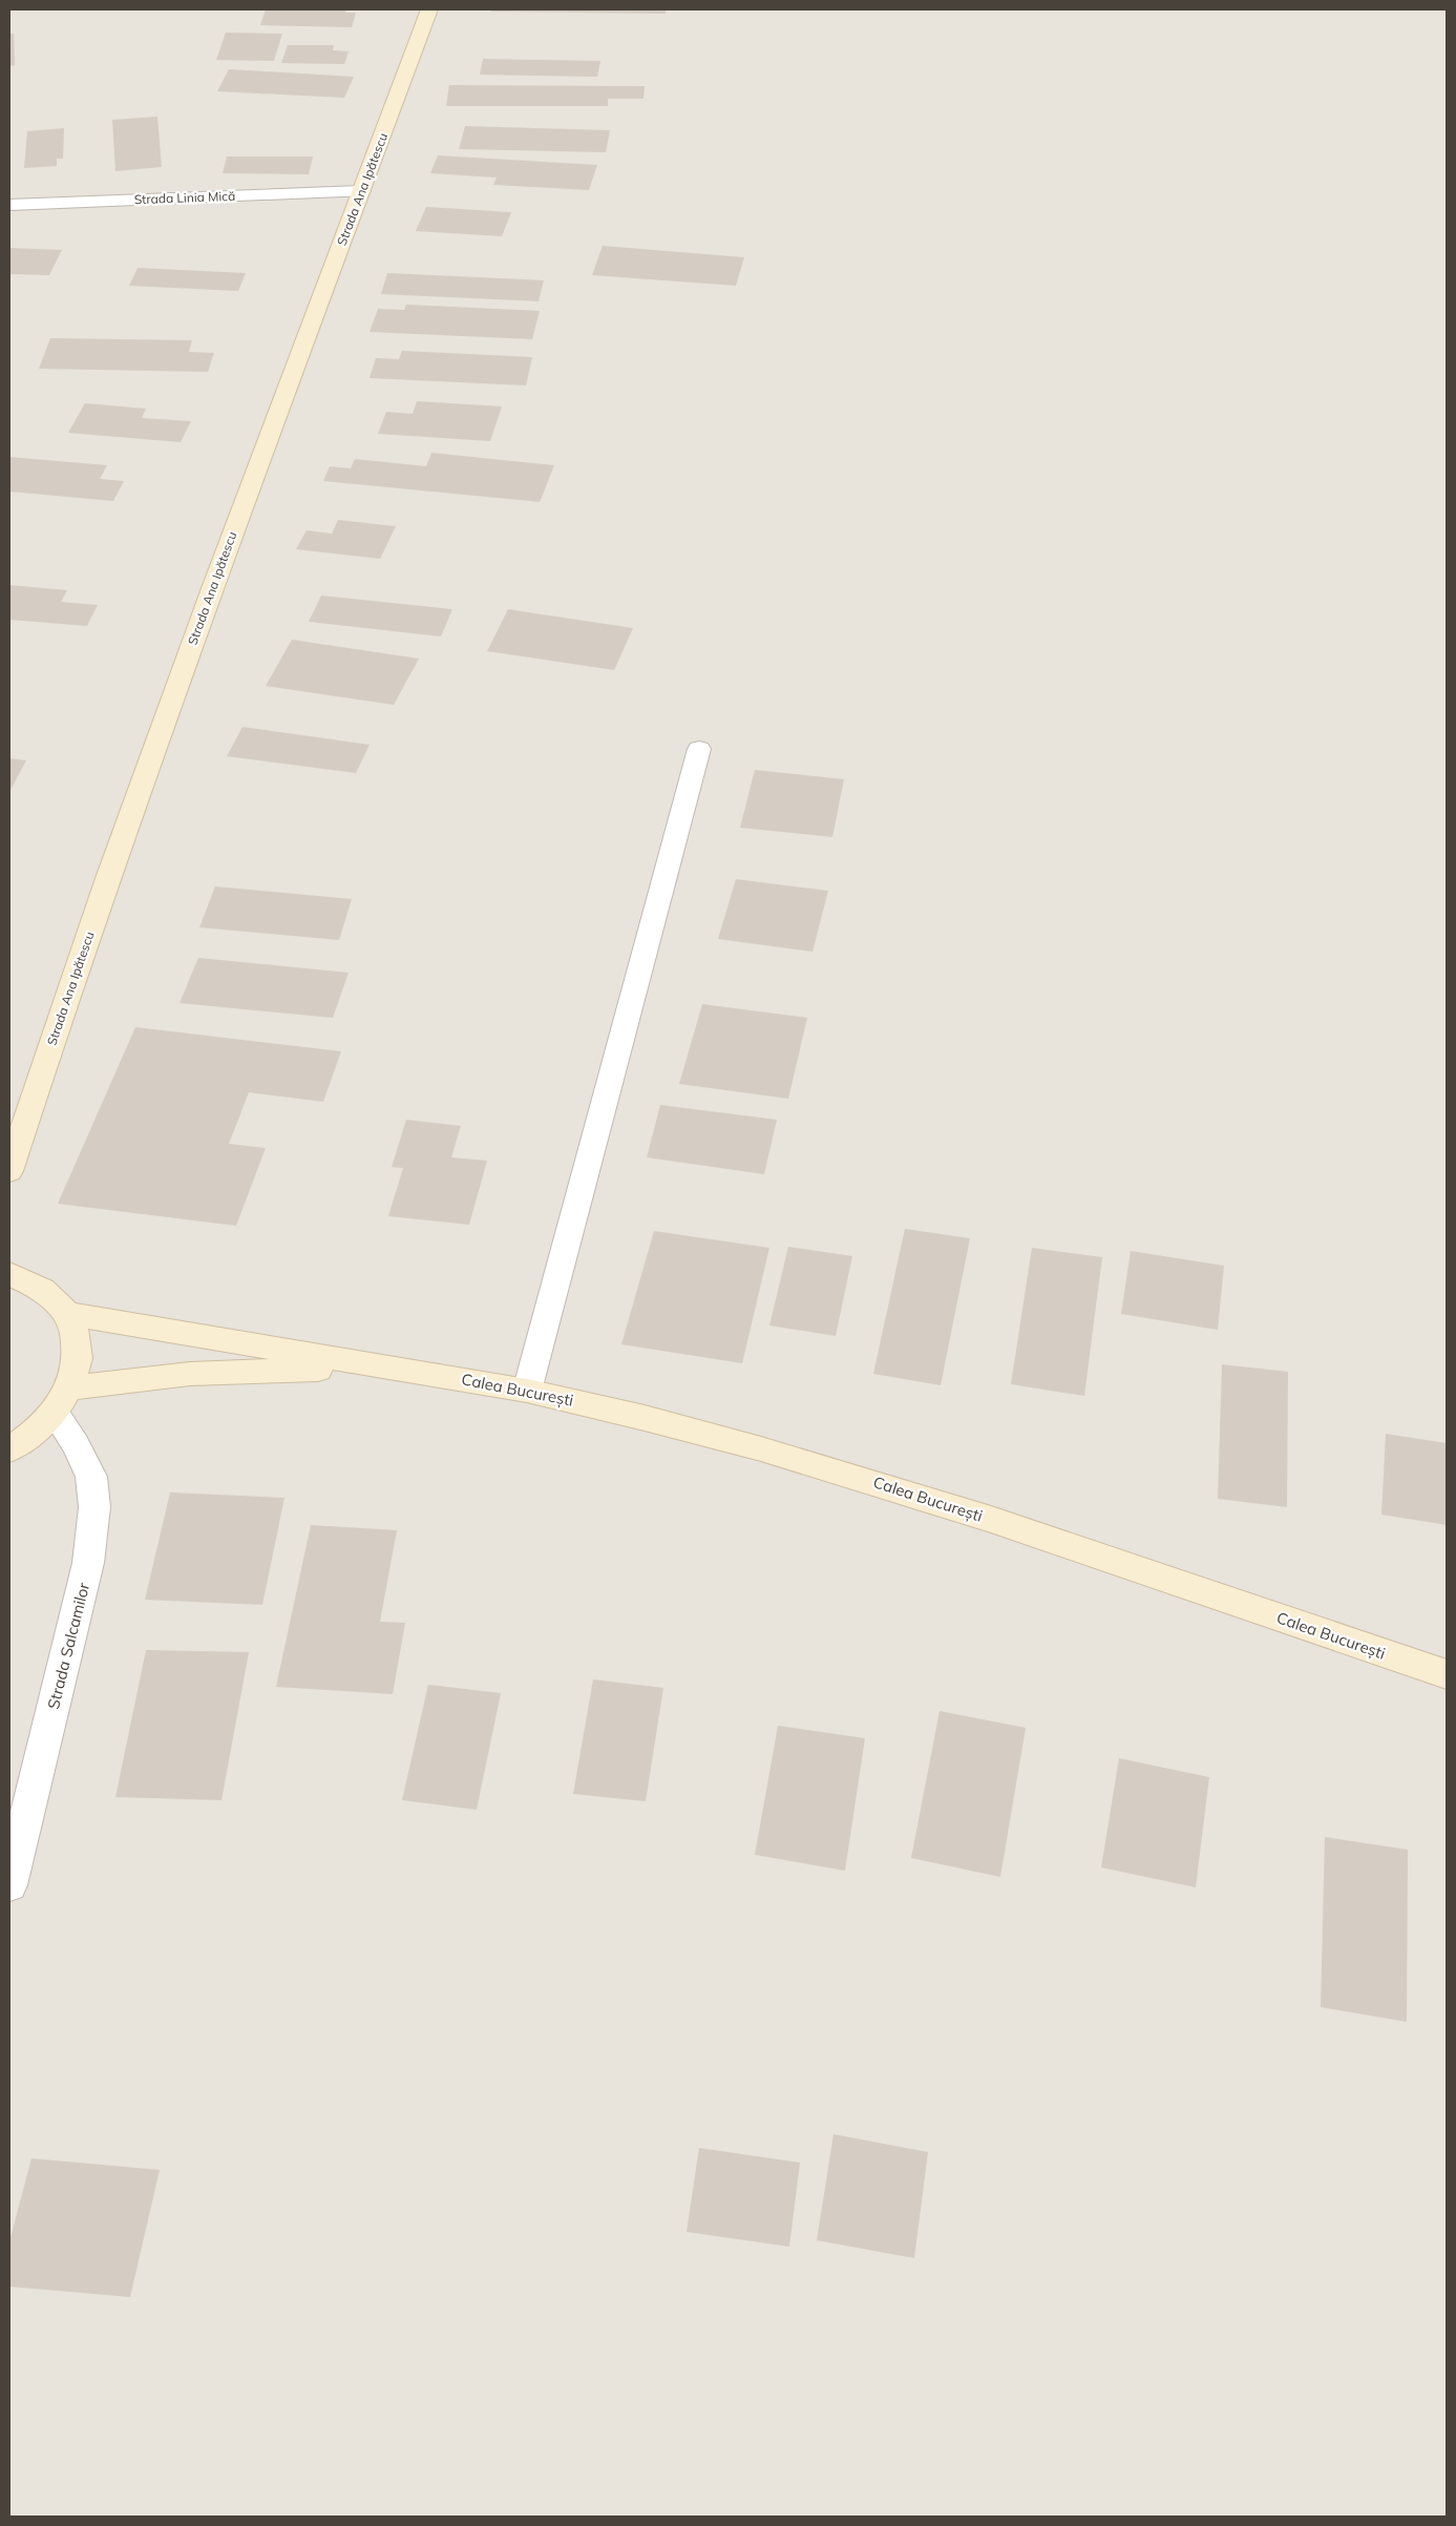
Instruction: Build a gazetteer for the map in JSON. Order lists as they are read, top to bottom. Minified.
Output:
{"streets":{"main road":["Strada Ana Ipătescu","Calea București"],"street":["Strada Linia Mică","Strada Salcamilor"]},"crossings":[["Strada Ana Ipătescu","Strada Linia Mică"],["Calea București","Strada Salcamilor"]]}
